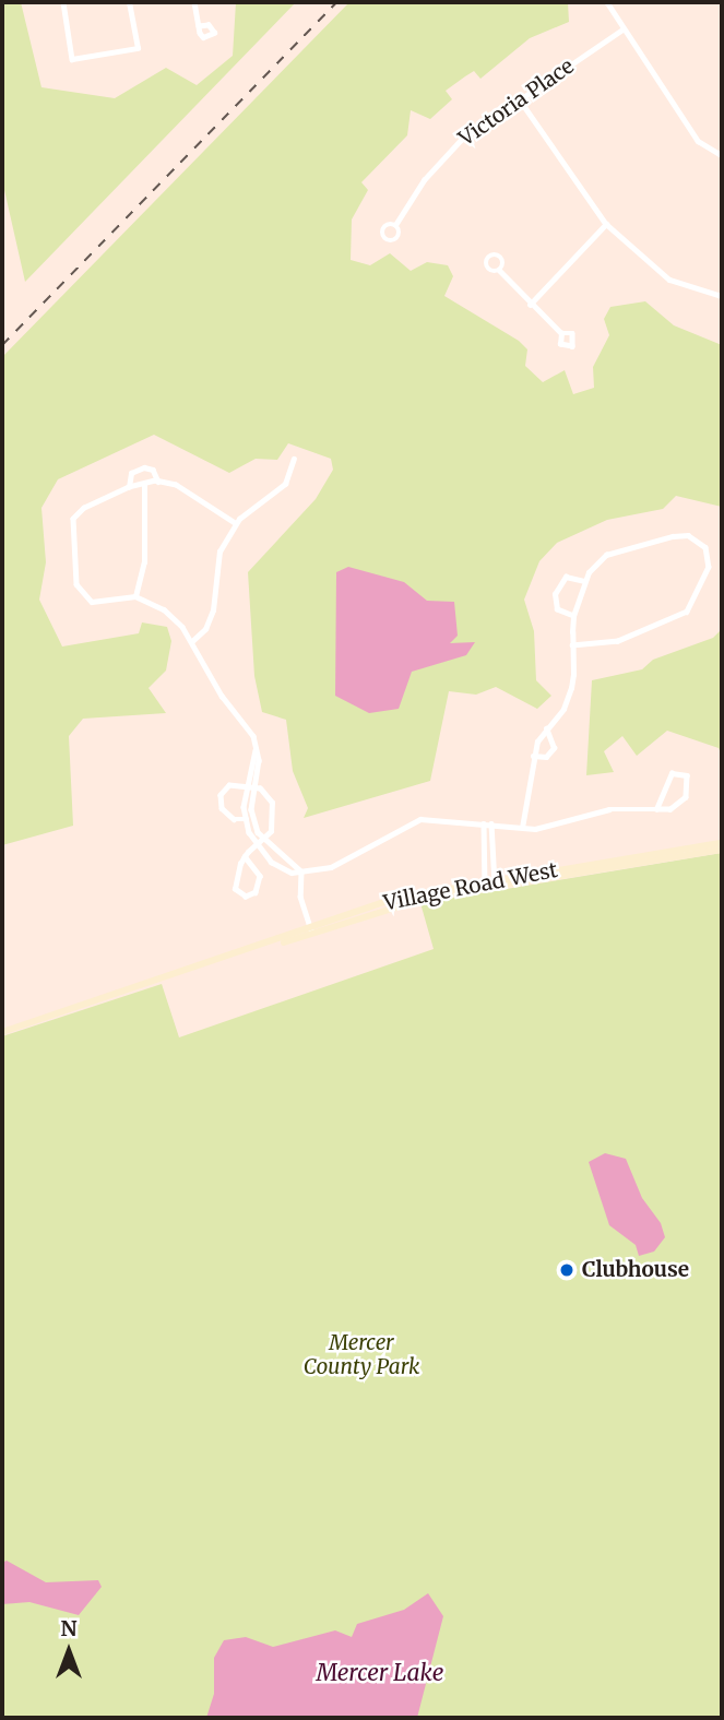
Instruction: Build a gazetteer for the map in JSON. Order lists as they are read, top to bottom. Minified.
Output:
{"streets":{"main road":["Village Road West"],"street":["Victoria Place"]},"water":["Mercer Lake"],"parks":["Mercer County Park"],"places":["Clubhouse"],"north":"top"}
